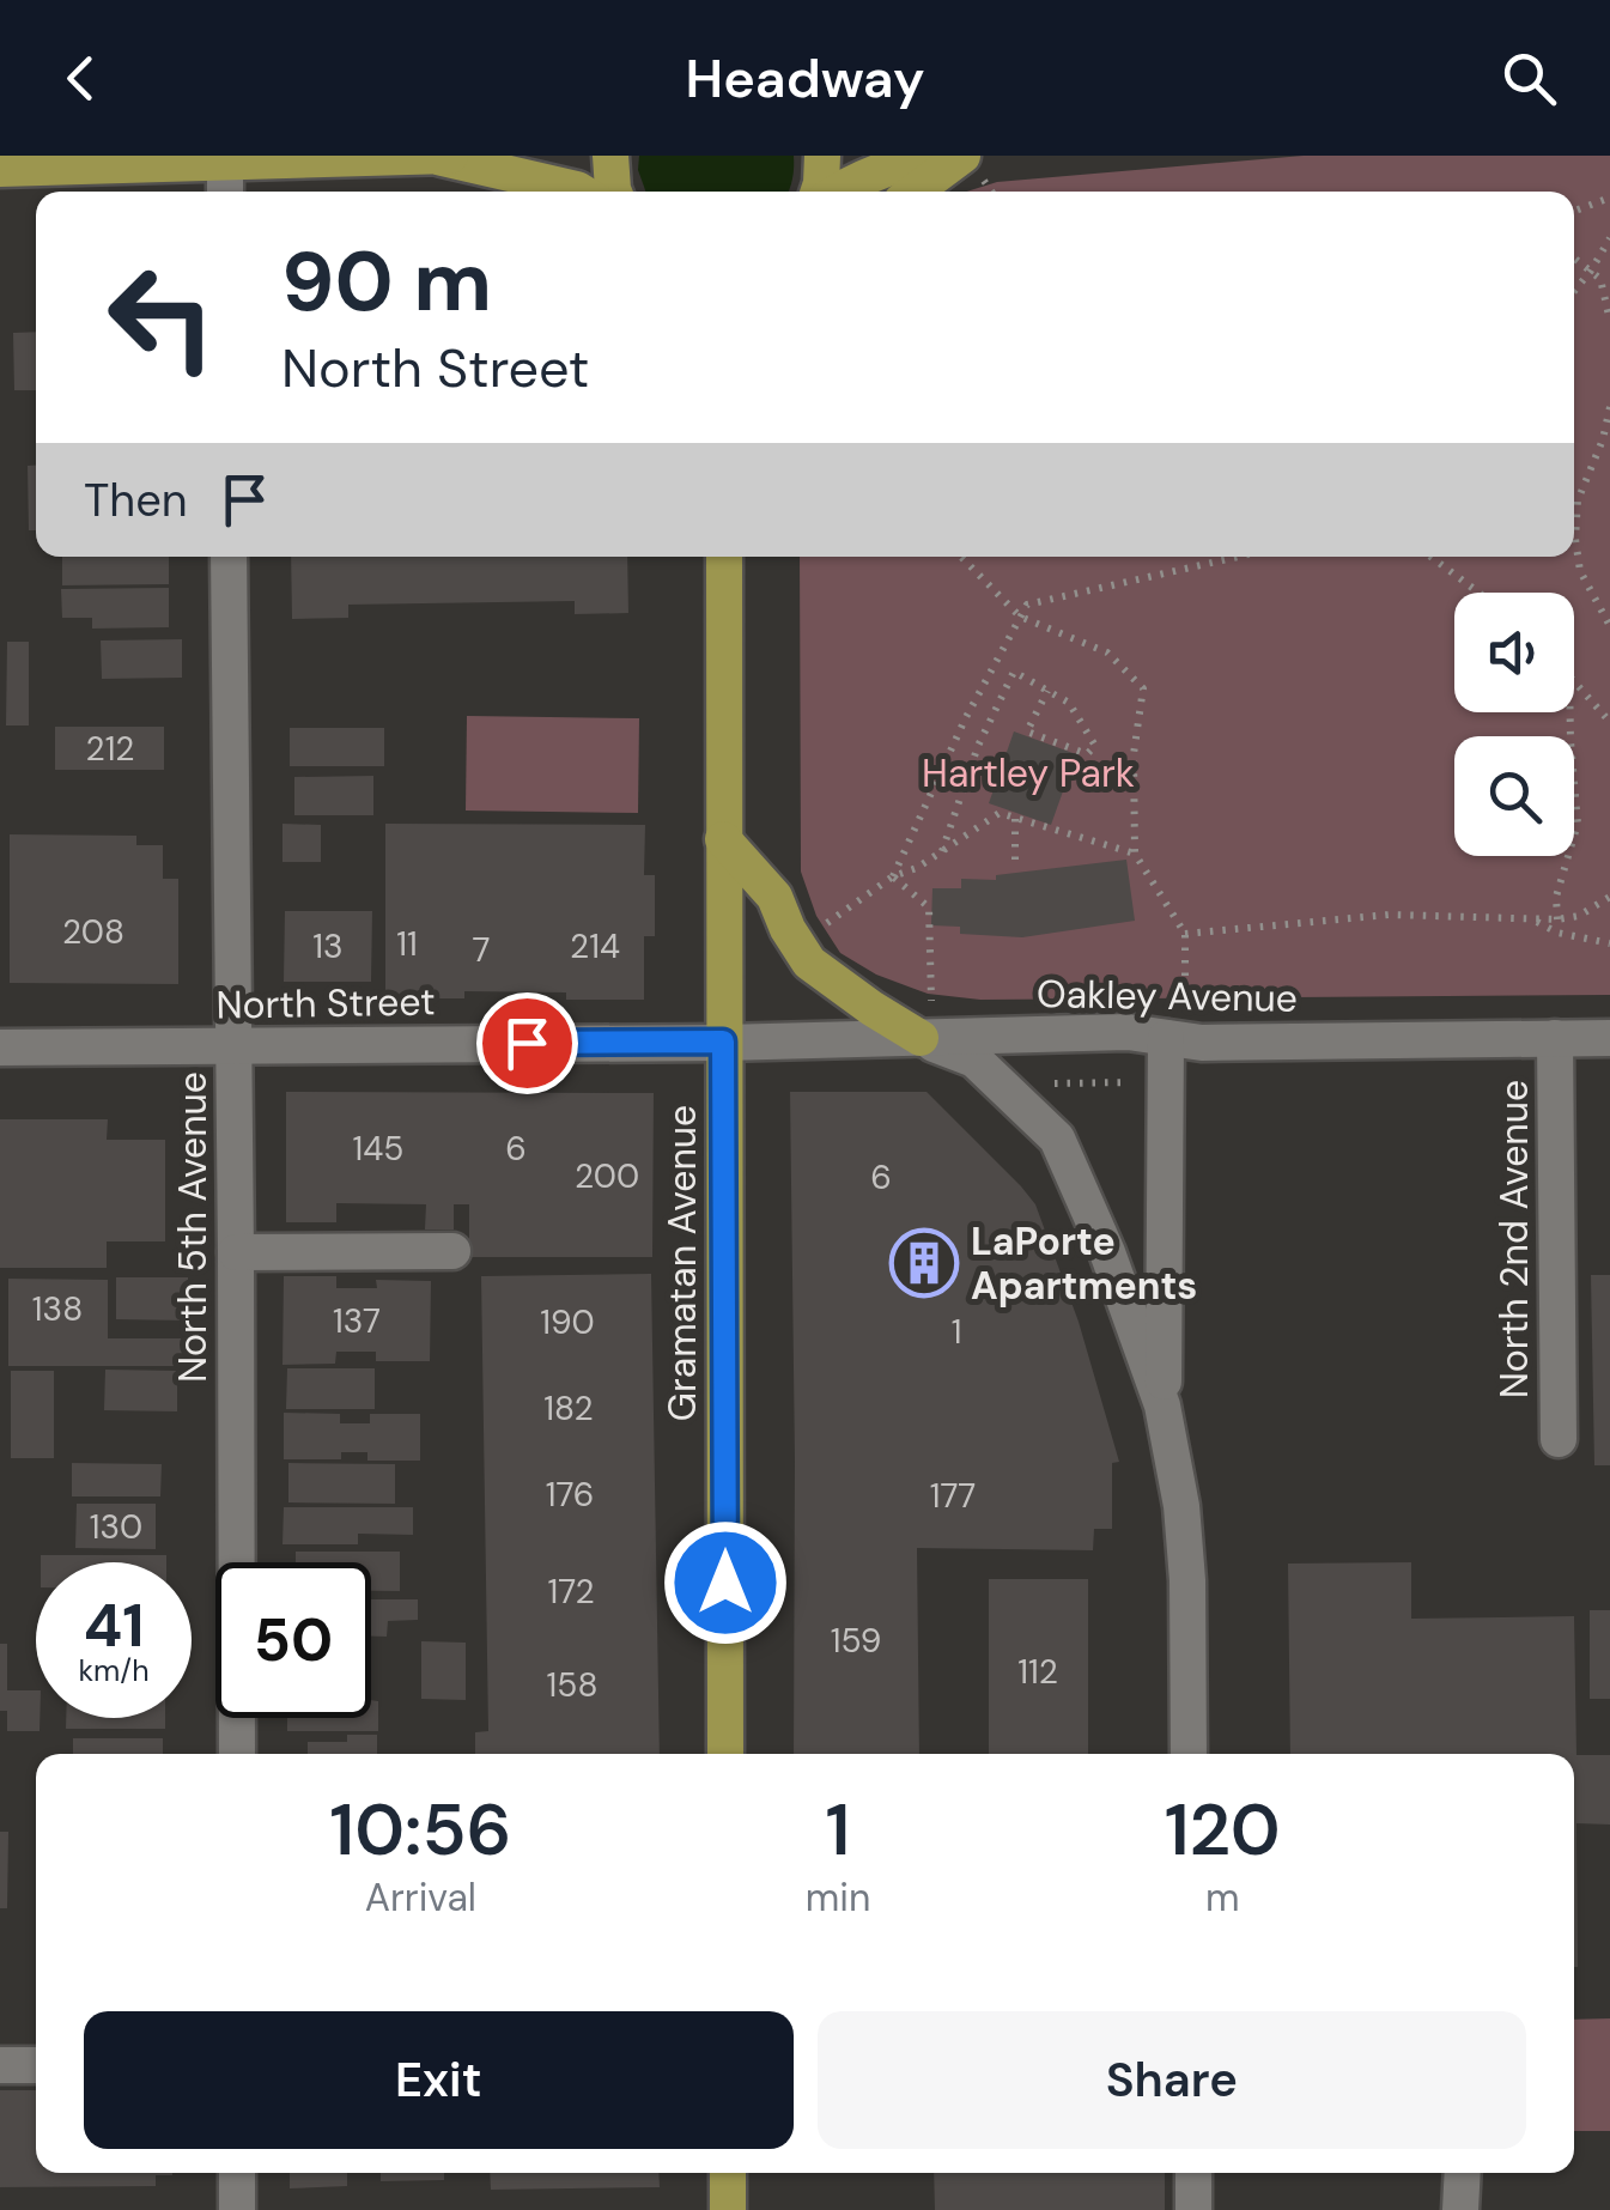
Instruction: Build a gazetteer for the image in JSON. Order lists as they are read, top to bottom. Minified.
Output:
{"streets":{"main road":["Gramatan Avenue"],"street":["Oakley Avenue","North Street","North 5th Avenue","North 2nd Avenue"]},"crossings":[["Oakley Avenue","North Street"],["Oakley Avenue","North 2nd Avenue"],["Oakley Avenue","Gramatan Avenue"],["North Street","North 5th Avenue"],["North Street","Gramatan Avenue"]],"parks":["Hartley Park"],"places":{"building":["LaPorte Apartments"]},"house_numbers":["212","208","11","13","214","7","145","6","200","6","138","137","190","1","182","176","177","130","172","159","112","158"],"page":{"header":"Headway","turn":["90 m","North Street"],"then":"Then","speed":"41 km/h","limit":"50","eta":["10:56","Arrival","1","min","120","m"],"buttons":["Exit","Share"]}}
